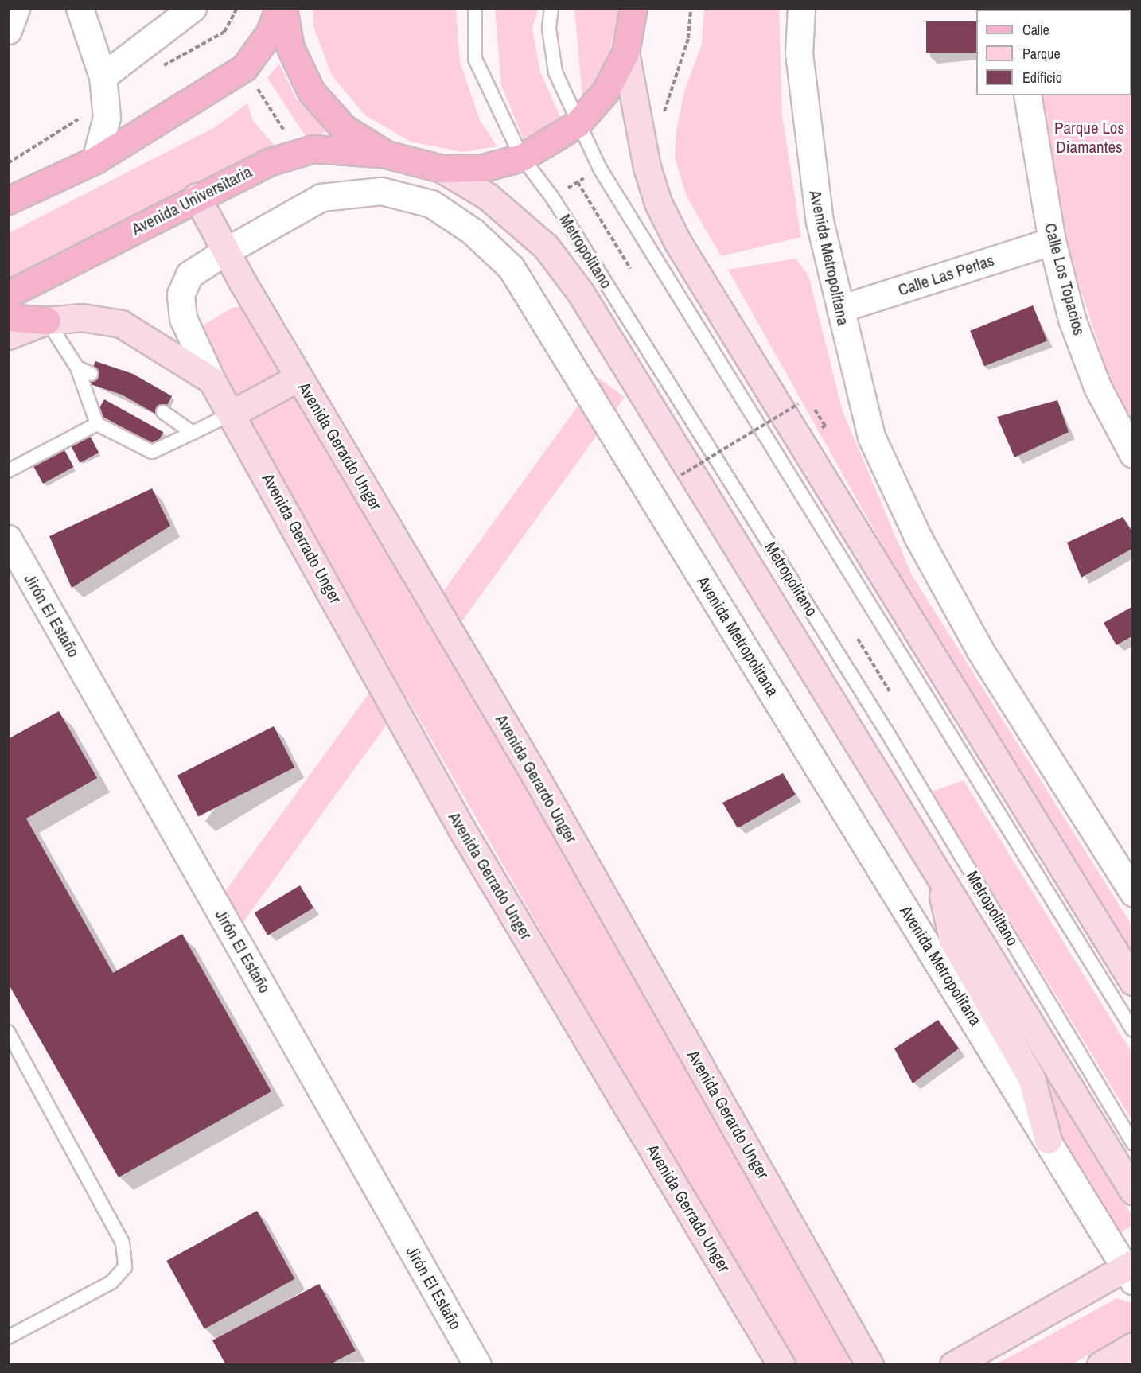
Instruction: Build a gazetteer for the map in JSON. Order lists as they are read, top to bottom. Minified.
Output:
{"streets":{"main road":["Avenida Universitaria","Avenida Gerardo Unger","Avenida Gerrado Unger"],"street":["Avenida Metropolitana","Calle Las Perlas","Calle Los Topacios","Jirón El Estaño"],"lane":["Metropolitano"]},"crossings":[["Avenida Universitaria","Avenida Gerardo Unger"],["Avenida Metropolitana","Calle Las Perlas"],["Avenida Metropolitana","Avenida Gerardo Unger"],["Avenida Metropolitana","Avenida Gerrado Unger"],["Calle Las Perlas","Calle Los Topacios"],["Avenida Gerardo Unger","Avenida Gerrado Unger"]],"parks":["Parque Los Diamantes"],"legend":["Calle","Parque","Edificio"]}
